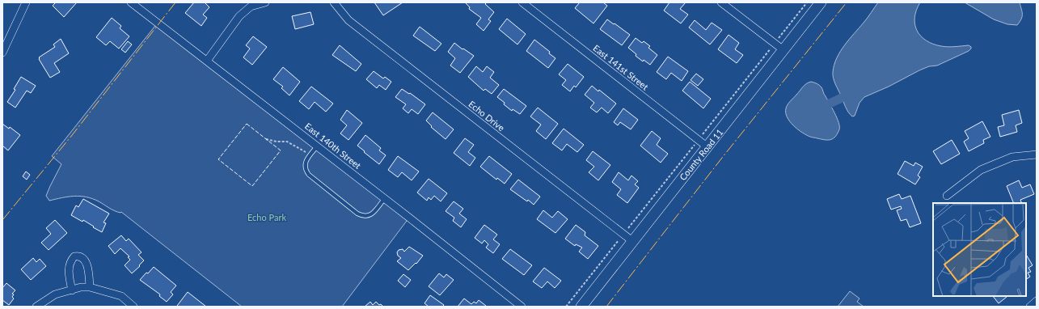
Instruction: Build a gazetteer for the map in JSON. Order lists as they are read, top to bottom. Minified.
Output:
{"streets":{"street":["East 141st Street","Echo Drive","East 140th Street","County Road 11"]},"crossings":[["East 141st Street","County Road 11"],["Echo Drive","County Road 11"]],"parks":["Echo Park"]}
